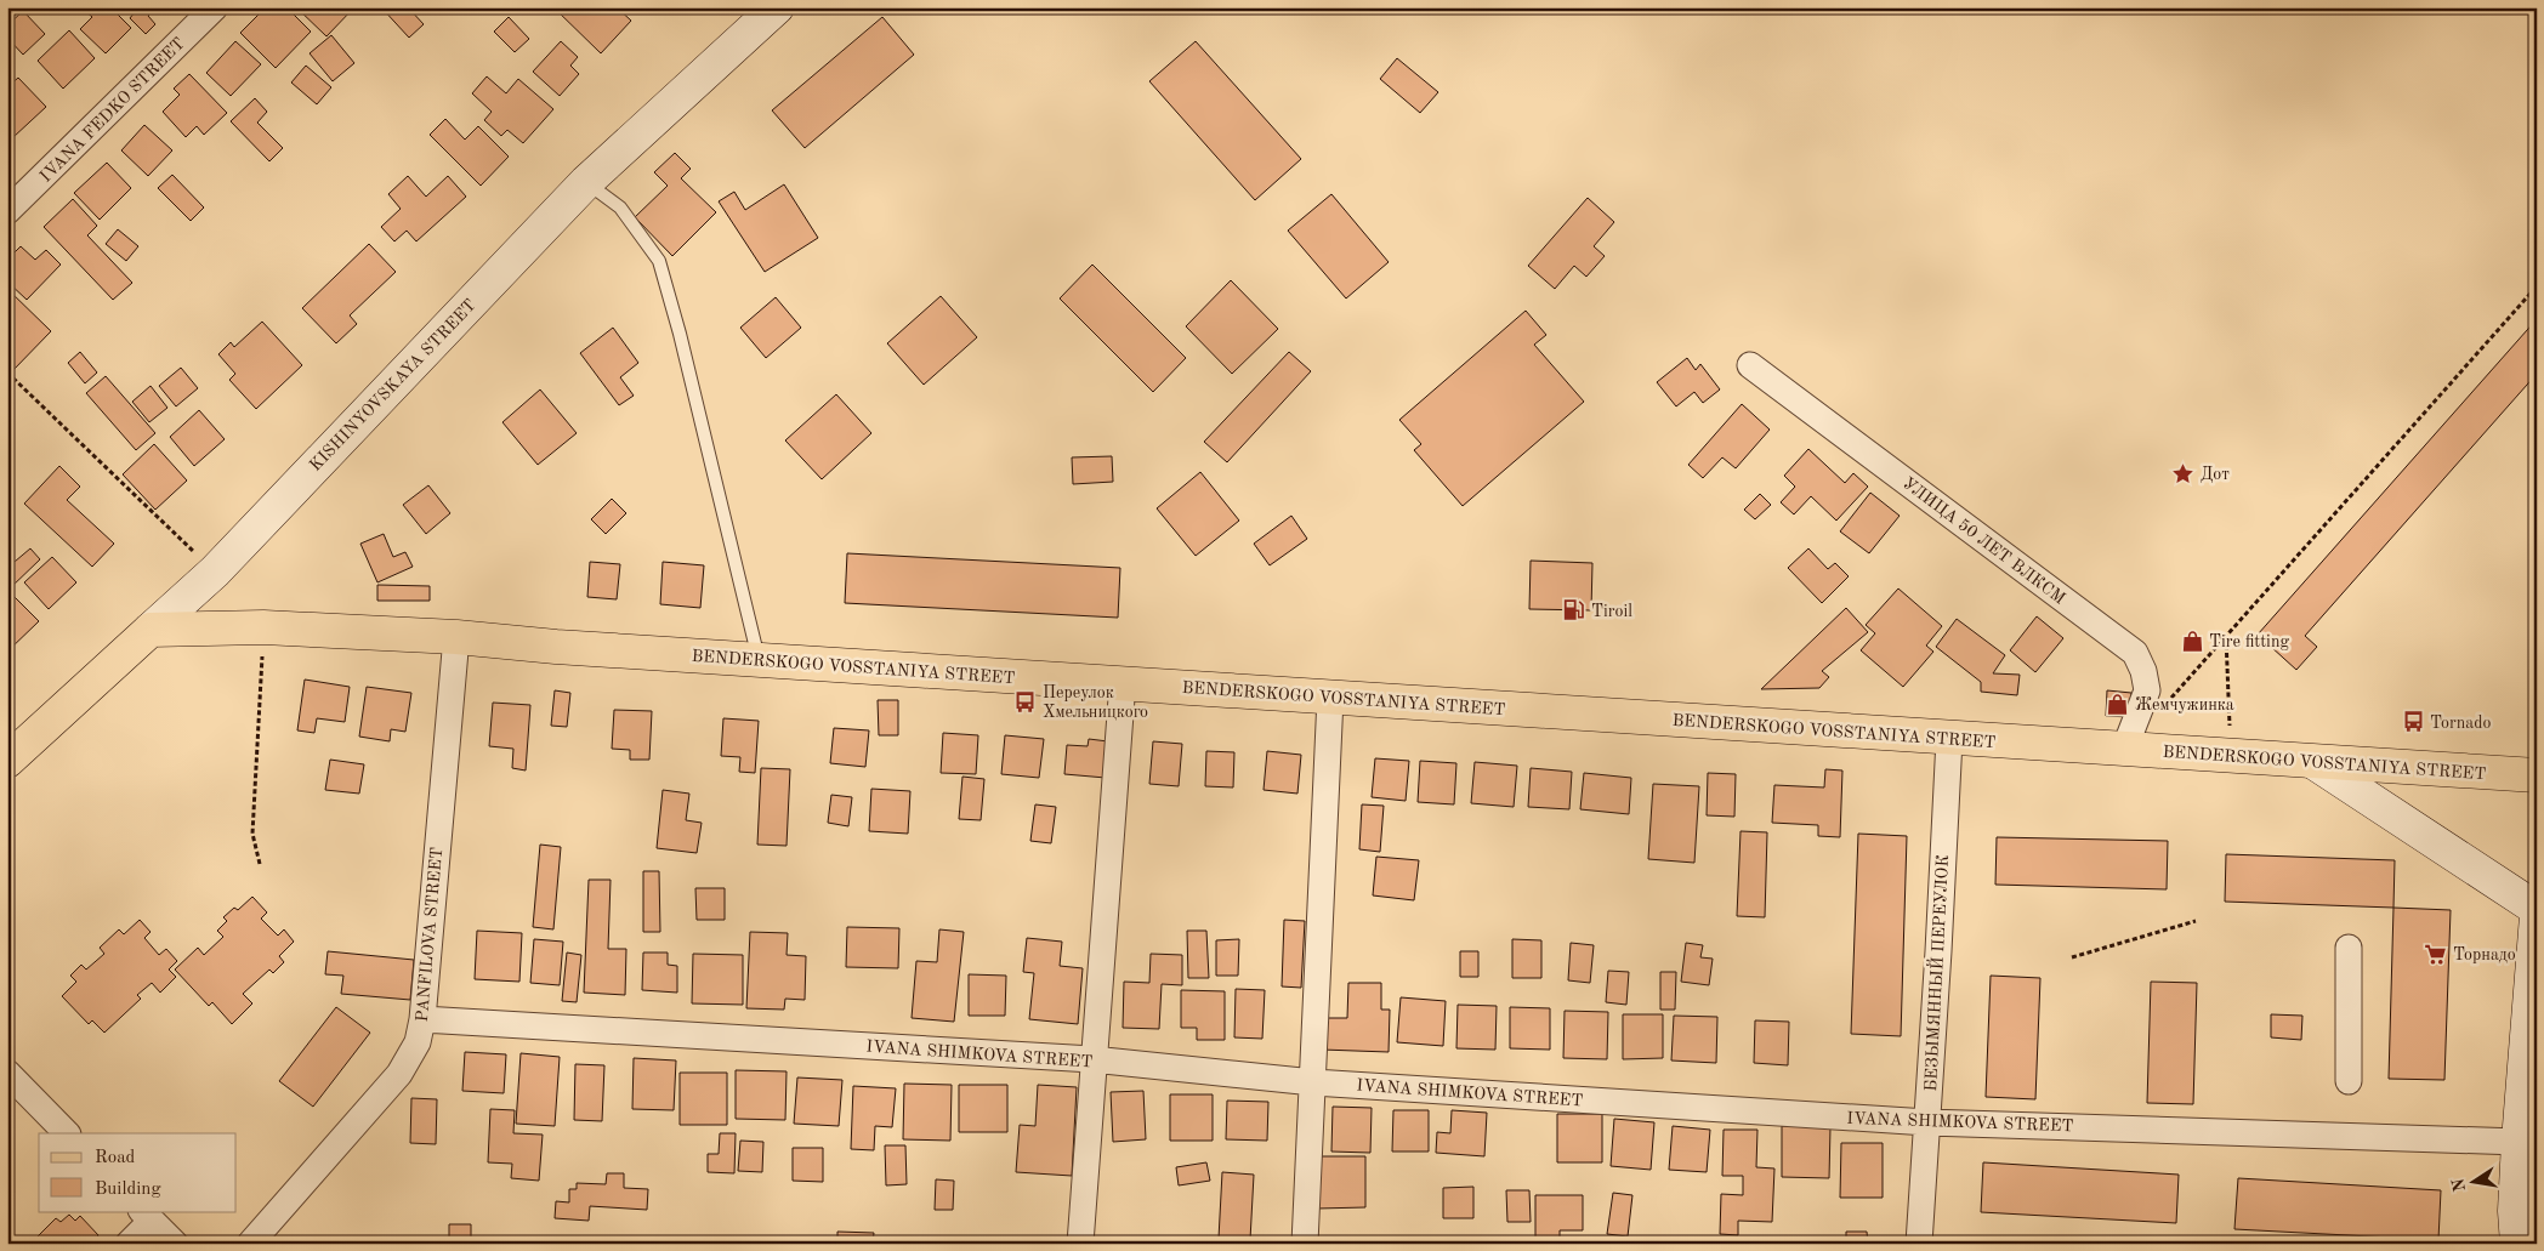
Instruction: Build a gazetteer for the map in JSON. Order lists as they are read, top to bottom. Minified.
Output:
{"streets":{"main road":["KISHINYOVSKAYA STREET","BENDERSKOGO VOSSTANIYA STREET"],"street":["IVANA FEDKO STREET","УЛИЦА 50 ЛЕТ ВЛКСМ","PANFILOVA STREET","БЕЗЫМЯННЫЙ ПЕРЕУЛОК","IVANA SHIMKOVA STREET"]},"crossings":[["KISHINYOVSKAYA STREET","BENDERSKOGO VOSSTANIYA STREET"],["УЛИЦА 50 ЛЕТ ВЛКСМ","BENDERSKOGO VOSSTANIYA STREET"],["BENDERSKOGO VOSSTANIYA STREET","PANFILOVA STREET"],["BENDERSKOGO VOSSTANIYA STREET","БЕЗЫМЯННЫЙ ПЕРЕУЛОК"],["PANFILOVA STREET","IVANA SHIMKOVA STREET"],["БЕЗЫМЯННЫЙ ПЕРЕУЛОК","IVANA SHIMKOVA STREET"]],"places":{"place":["Дот"],"fuel station":["Tiroil"],"shop":["Tire fitting","Жемчужинка"],"bus stop":["Переулок Хмельницкого","Tornado"],"supermarket":["Торнадо"]},"legend":["Road","Building"],"north":"left"}
